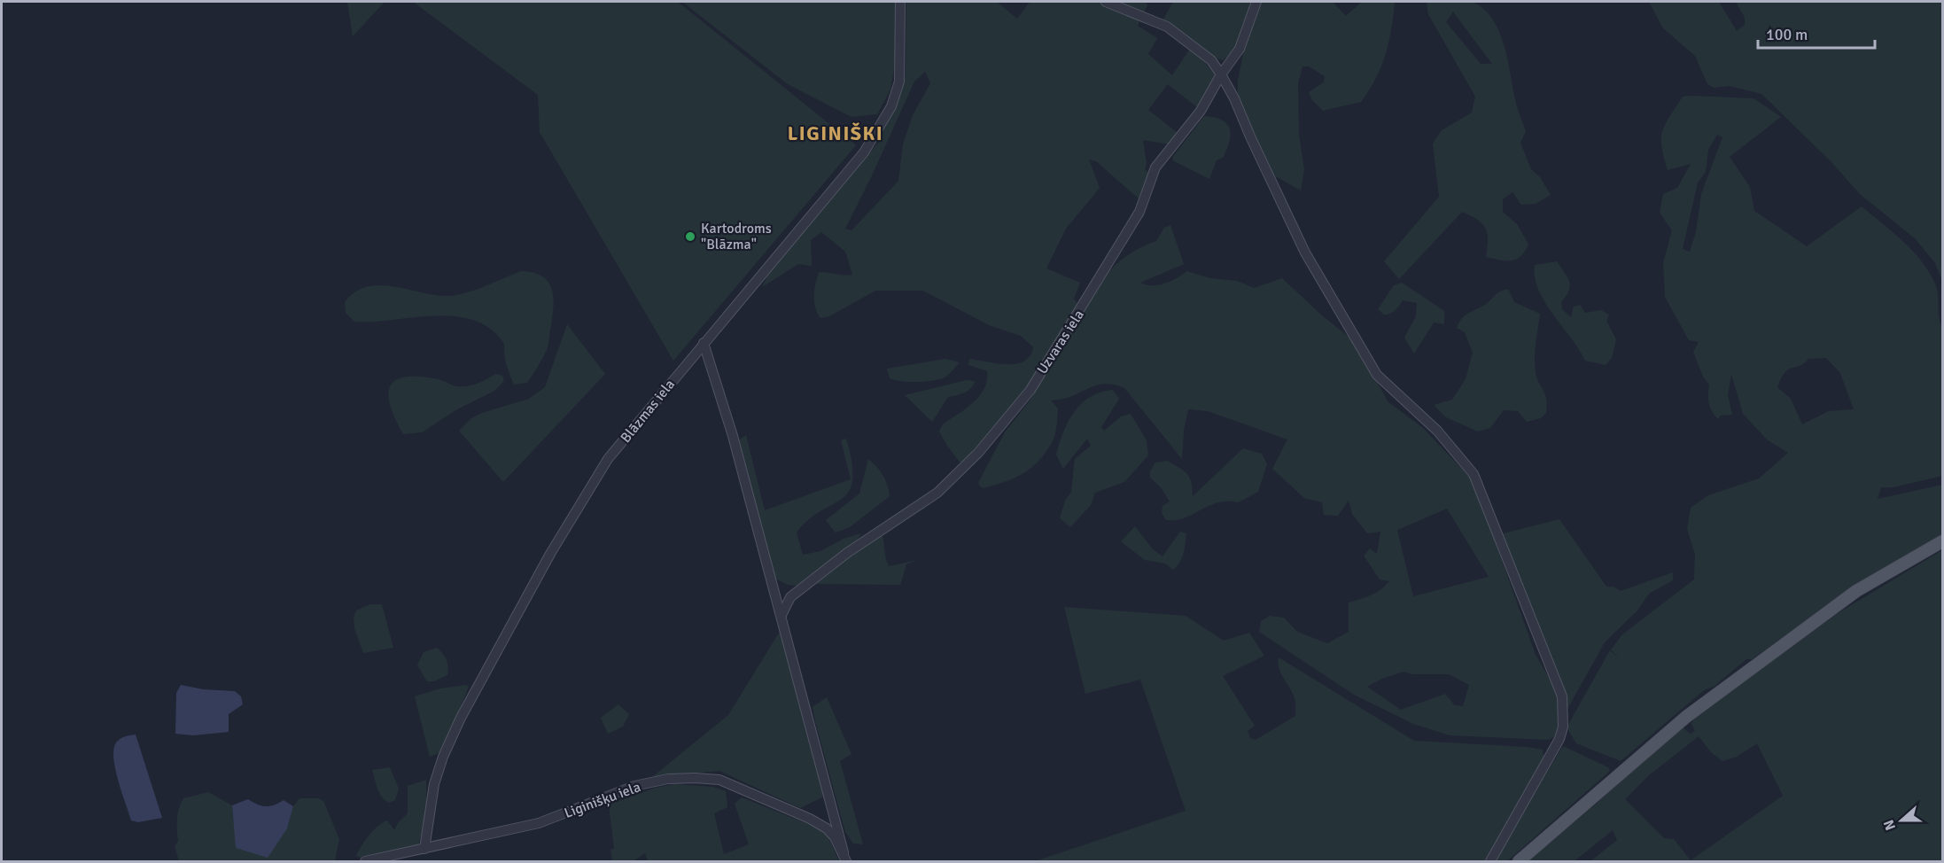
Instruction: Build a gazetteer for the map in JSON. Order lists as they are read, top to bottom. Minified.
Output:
{"streets":{"street":["Uzvaras iela","Blāzmas iela","Liginišķu iela"]},"crossings":[["Blāzmas iela","Liginišķu iela"]],"districts":["LIGINIŠKI"],"places":["Kartodroms \"Blāzma\""],"scale_bar":"100 m","north":"left"}
